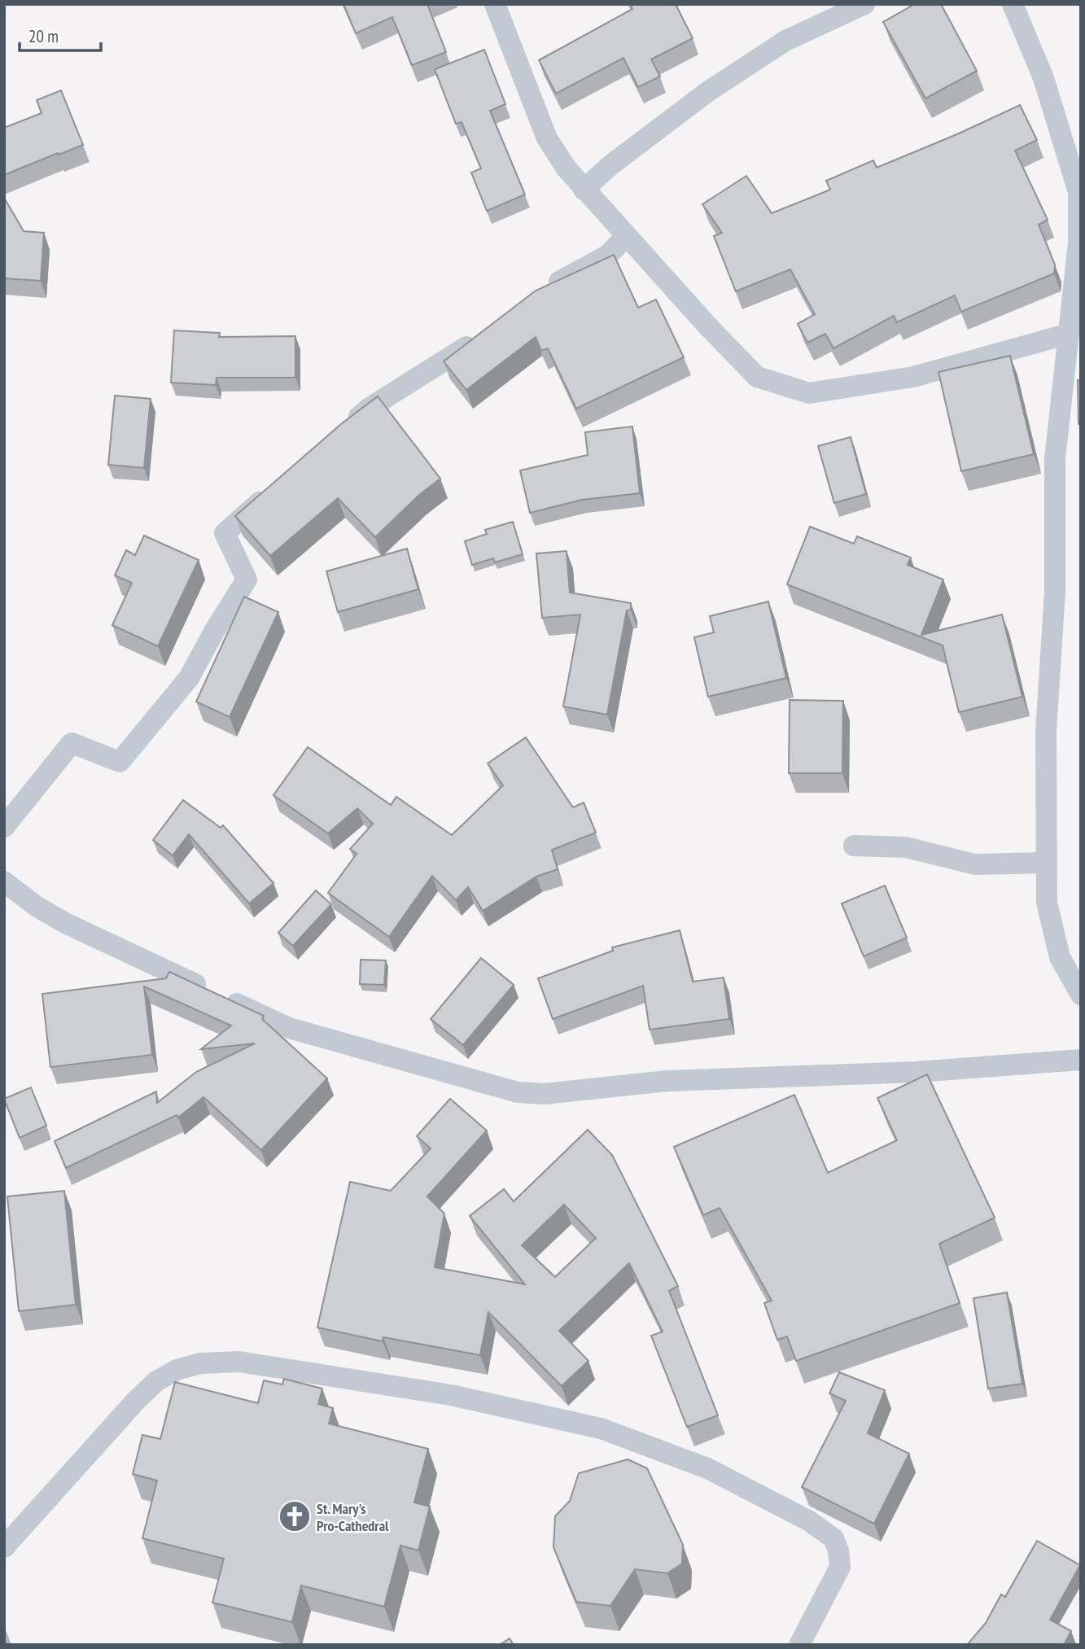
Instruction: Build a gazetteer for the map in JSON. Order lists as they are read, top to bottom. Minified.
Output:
{"places":{"church":["St. Mary's Pro-Cathedral"]},"scale_bar":"20 m"}
